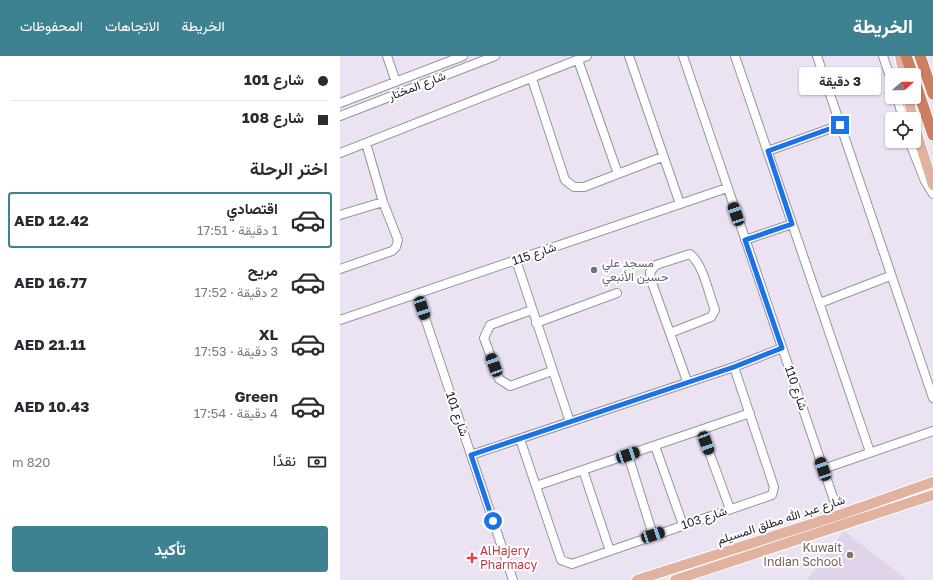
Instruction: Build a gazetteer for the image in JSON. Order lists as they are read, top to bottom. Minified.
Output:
{"streets":{"main road":["شارع عبد الله مطلق المسيلم"],"street":["شارع المختار","شارع 115","شارع 110","شارع 101","شارع 103"]},"crossings":[["شارع 115","شارع 110"],["شارع 115","شارع 101"],["شارع 110","شارع عبد الله مطلق المسيلم"]],"places":{"other":["مسجد علي حسين الأنبعي","Kuwait Indian School"],"health":["AlHajery Pharmacy"]},"north":"right","page":{"header":"الخريطة","nav":["الخريطة","الاتجاهات","المحفوظات"],"banner":["شارع 101","شارع 108"],"bubble":"3 دقيقة","heading":"اختر الرحلة","list":[{"name":"اقتصادي","note":"1 دقيقة · 17:51","value":"AED 12.42"},{"name":"مريح","note":"2 دقيقة · 17:52","value":"AED 16.77"},{"name":"XL","note":"3 دقيقة · 17:53","value":"AED 21.11"},{"name":"Green","note":"4 دقيقة · 17:54","value":"AED 10.43"}],"pay":["نقدًا","820 m"],"buttons":"تأكيد"}}
